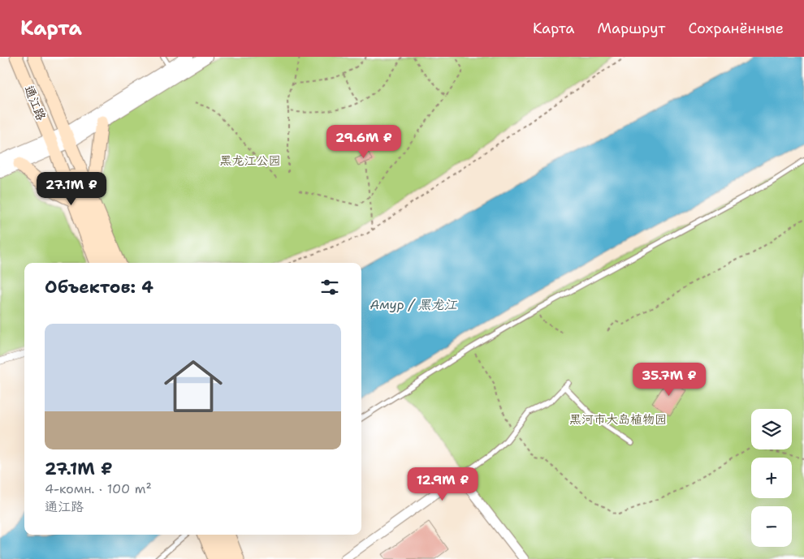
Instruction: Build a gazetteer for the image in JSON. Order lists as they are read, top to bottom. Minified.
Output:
{"streets":{"main road":["通江路"]},"water":["Амур / 黑龙江"],"parks":["黑龙江公园","黑河市大岛植物园"],"page":{"header":"Карта","nav":["Карта","Маршрут","Сохранённые"],"price":["29.6M ₽","27.1M ₽","35.7M ₽","12.9M ₽"],"heading":"Объектов: 4","list":[{"name":"27.1M ₽","note":"4-комн. · 100 m² · 通江路"}],"map_buttons":["+","−"]}}
